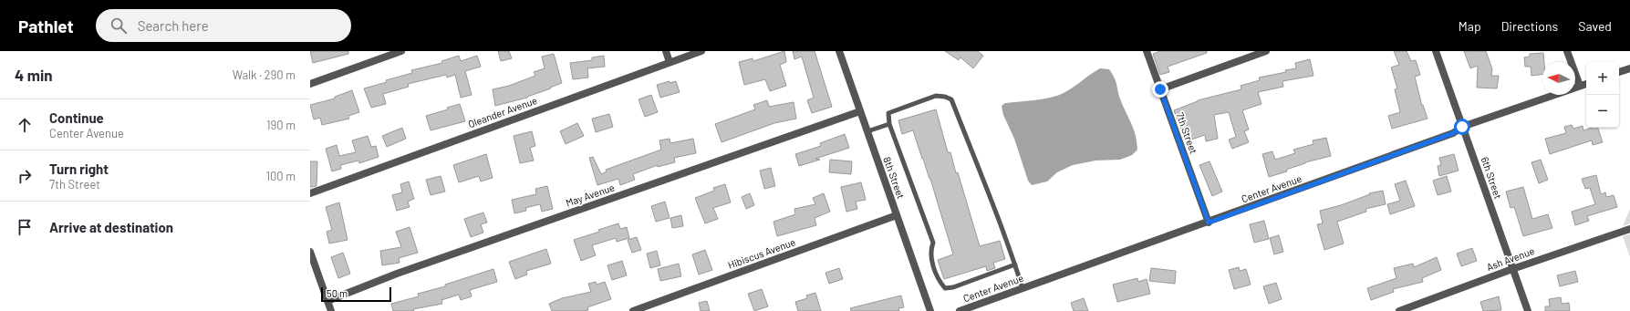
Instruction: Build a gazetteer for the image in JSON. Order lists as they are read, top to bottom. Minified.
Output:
{"streets":{"street":["Oleander Avenue","7th Street","8th Street","6th Street","Center Avenue","May Avenue","Hibiscus Avenue","Ash Avenue"]},"crossings":[["7th Street","Center Avenue"],["8th Street","May Avenue"],["8th Street","Hibiscus Avenue"],["6th Street","Center Avenue"],["6th Street","Ash Avenue"]],"scale_bar":"50 m","north":"left","page":{"header":"Pathlet","search":"Search here","nav":["Map","Directions","Saved"],"heading":["4 min","Walk · 290 m"],"map_buttons":["+","−"],"list":[["Continue","Center Avenue","190 m"],["Turn right","7th Street","100 m"],"Arrive at destination"],"scale":"50 m"}}
